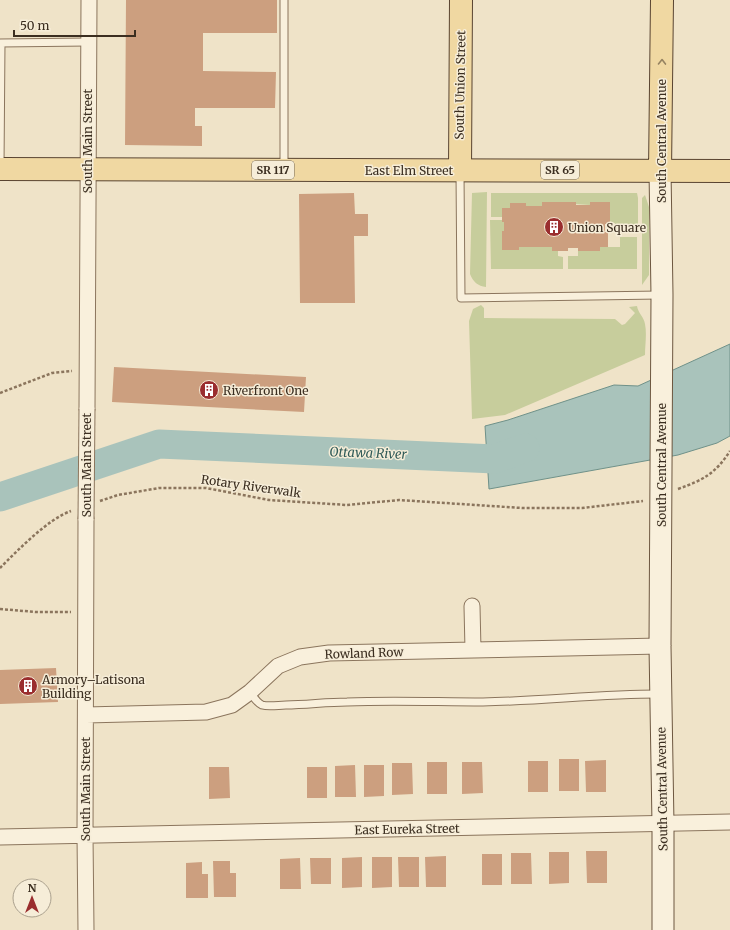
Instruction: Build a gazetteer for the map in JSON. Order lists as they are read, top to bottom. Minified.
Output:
{"streets":{"main road":["South Union Street","South Central Avenue","SR 117","East Elm Street","SR 65"],"street":["South Main Street","Rowland Row","East Eureka Street"],"path":["Rotary Riverwalk"]},"crossings":[["South Union Street","East Elm Street"],["South Main Street","SR 117"],["South Main Street","East Elm Street"],["South Main Street","Rowland Row"],["South Main Street","East Eureka Street"],["South Central Avenue","East Elm Street"],["South Central Avenue","Rowland Row"],["South Central Avenue","East Eureka Street"],["SR 117","East Elm Street"]],"water":["Ottawa River"],"places":{"building":["Union Square","Riverfront One","Armory–Latisona Building"]},"scale_bar":"50 m","north":"top"}
